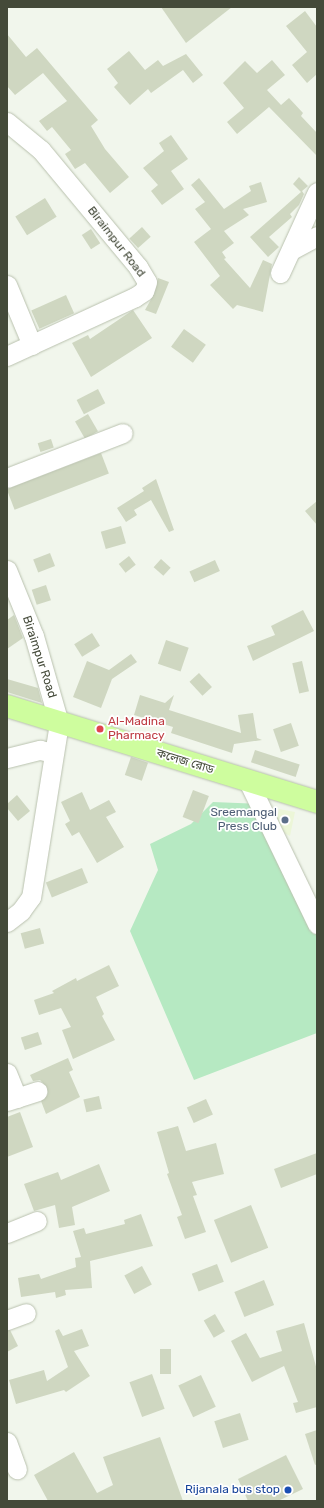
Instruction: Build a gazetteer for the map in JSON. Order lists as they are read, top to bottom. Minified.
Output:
{"streets":{"main road":["কলেজ রোড"],"street":["Biraimpur Road"]},"crossings":[["Biraimpur Road","কলেজ রোড"]],"places":["Al-Madina Pharmacy","Sreemangal Press Club","Rijanala bus stop"]}
